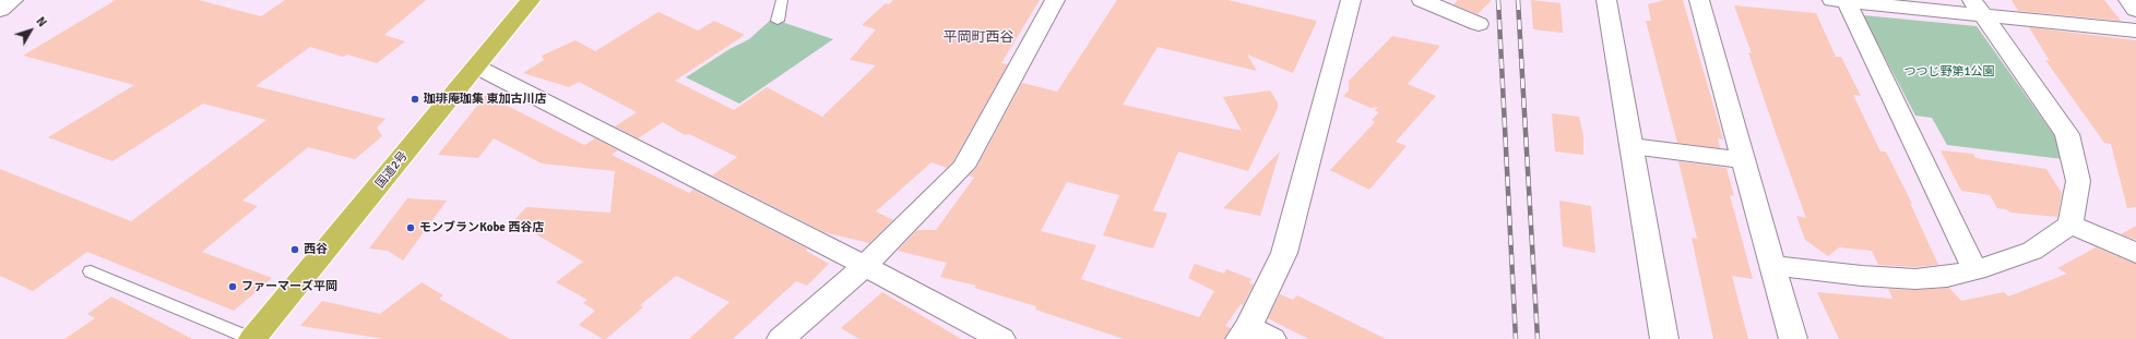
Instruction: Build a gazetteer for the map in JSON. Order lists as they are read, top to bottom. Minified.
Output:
{"streets":{"highway":["国道2号"]},"districts":["平岡町西谷"],"parks":["つつじ野第1公園"],"places":["珈琲庵珈集 東加古川店","モンブランKobe 西谷店","西谷","ファーマーズ平岡"],"north":"top right"}
